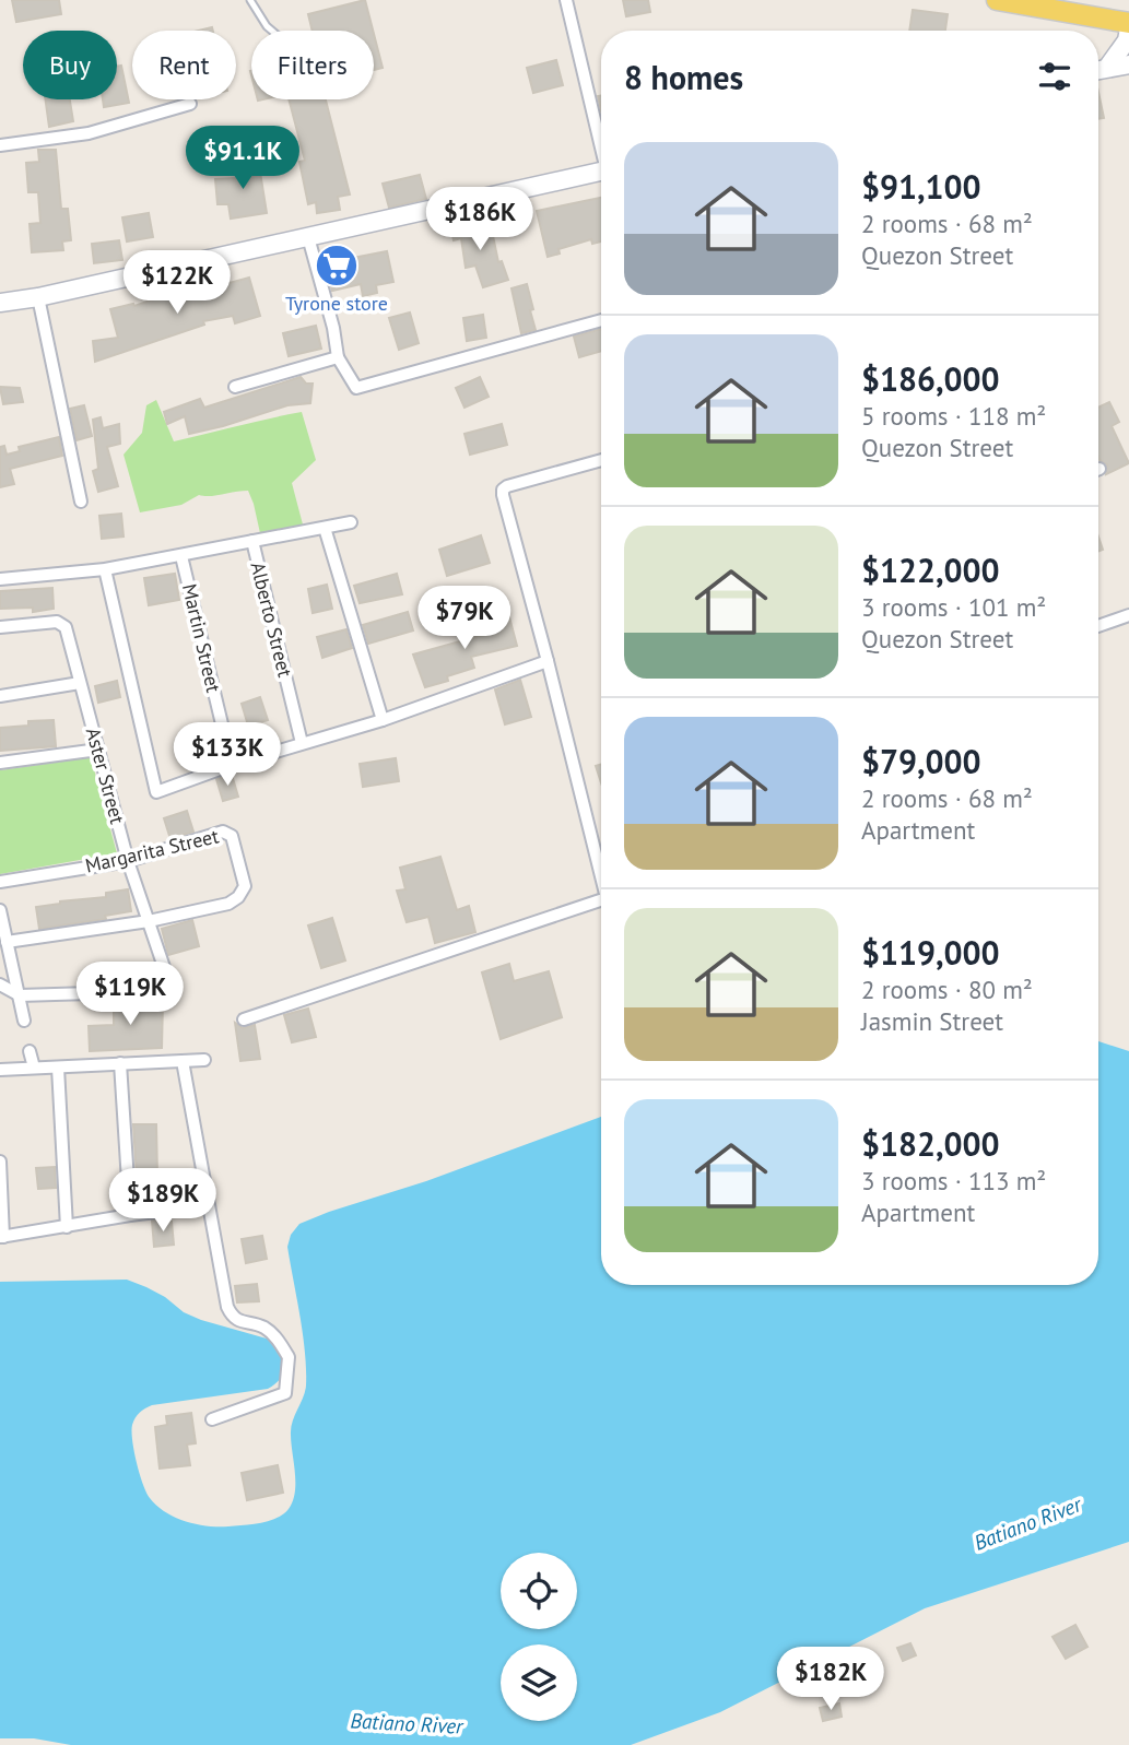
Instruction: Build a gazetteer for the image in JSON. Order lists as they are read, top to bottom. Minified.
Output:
{"streets":{"street":["Alberto Street","Martin Street","Aster Street","Margarita Street"]},"crossings":[["Aster Street","Margarita Street"]],"water":["Batiano River"],"places":{"supermarket":["Tyrone store"]},"page":{"chip":["Buy","Rent","Filters"],"heading":"8 homes","list":[{"name":"$91,100","note":"2 rooms · 68 m² · Quezon Street"},{"name":"$186,000","note":"5 rooms · 118 m² · Quezon Street"},{"name":"$122,000","note":"3 rooms · 101 m² · Quezon Street"},{"name":"$79,000","note":"2 rooms · 68 m² · Apartment"},{"name":"$119,000","note":"2 rooms · 80 m² · Jasmin Street"},{"name":"$182,000","note":"3 rooms · 113 m² · Apartment"}],"price":["$91.1K","$186K","$122K","$79K","$133K","$119K","$189K","$182K"]}}
